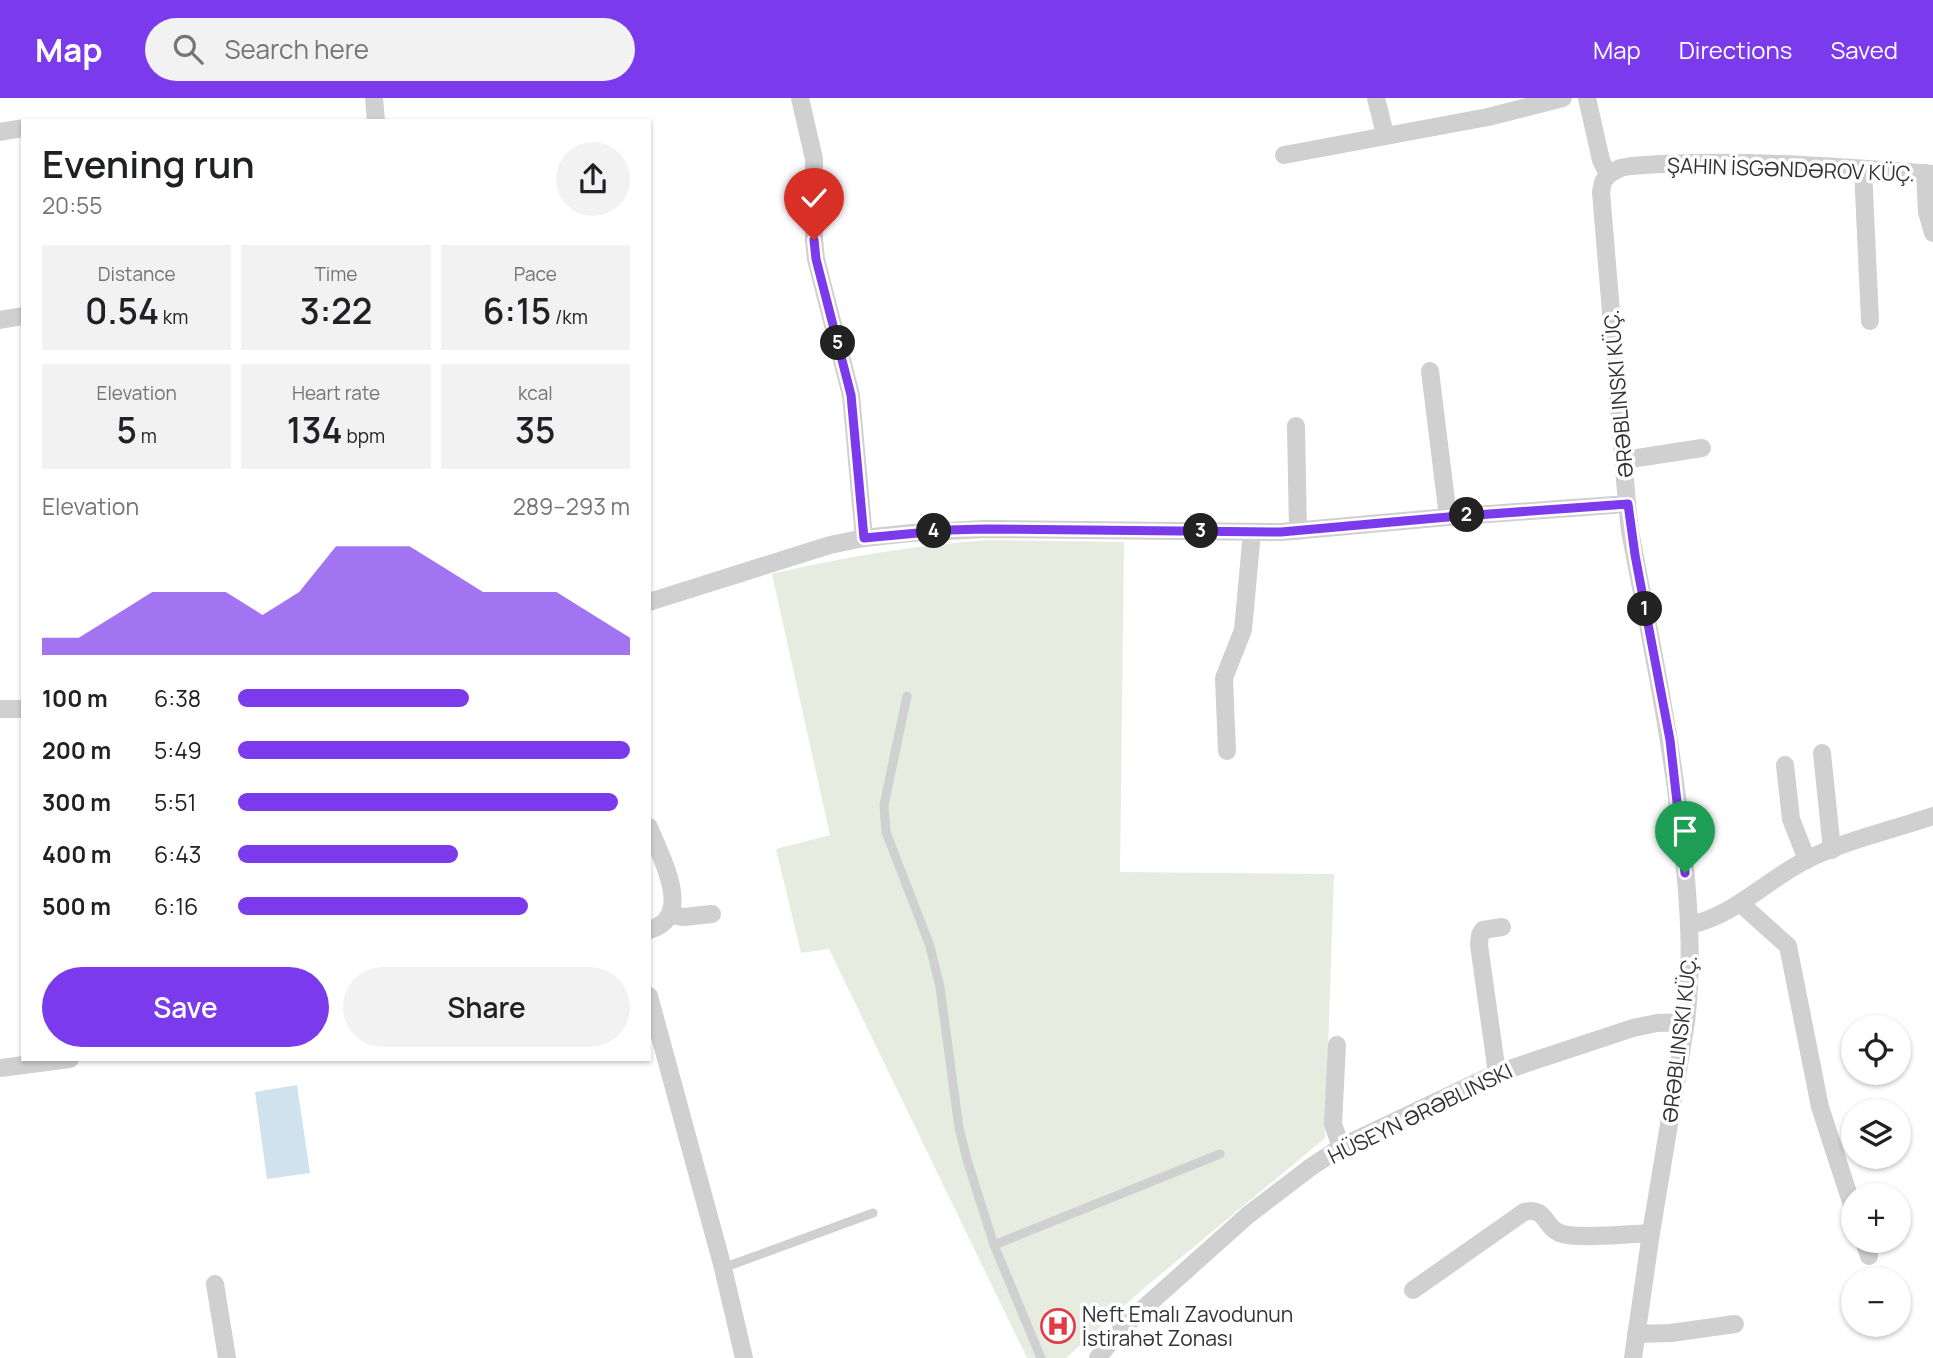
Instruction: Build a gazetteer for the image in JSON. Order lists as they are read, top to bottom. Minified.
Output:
{"streets":{"street":["ŞAHIN İSGƏNDƏROV KÜÇ.","ƏRƏBLINSKI KÜÇ.","HÜSEYN ƏRƏBLINSKI"]},"crossings":[["ŞAHIN İSGƏNDƏROV KÜÇ.","ƏRƏBLINSKI KÜÇ."],["ƏRƏBLINSKI KÜÇ.","HÜSEYN ƏRƏBLINSKI"]],"places":{"hospital":["Neft Emalı Zavodunun İstirahət Zonası"]},"page":{"header":"Map","search":"Search here","nav":["Map","Directions","Saved"],"heading":["Evening run","20:55"],"stats":[["Distance","0.54 km"],["Time","3:22"],["Pace","6:15 /km"],["Elevation","5 m"],["Heart rate","134 bpm"],["kcal","35"]],"pins":["5","2","3","4","1"],"chart":["Elevation","289–293 m"],"list":[{"name":"100 m","note":"6:38"},{"name":"200 m","note":"5:49"},{"name":"300 m","note":"5:51"},{"name":"400 m","note":"6:43"},{"name":"500 m","note":"6:16"}],"buttons":["Save","Share"],"map_buttons":["+","−"]}}
